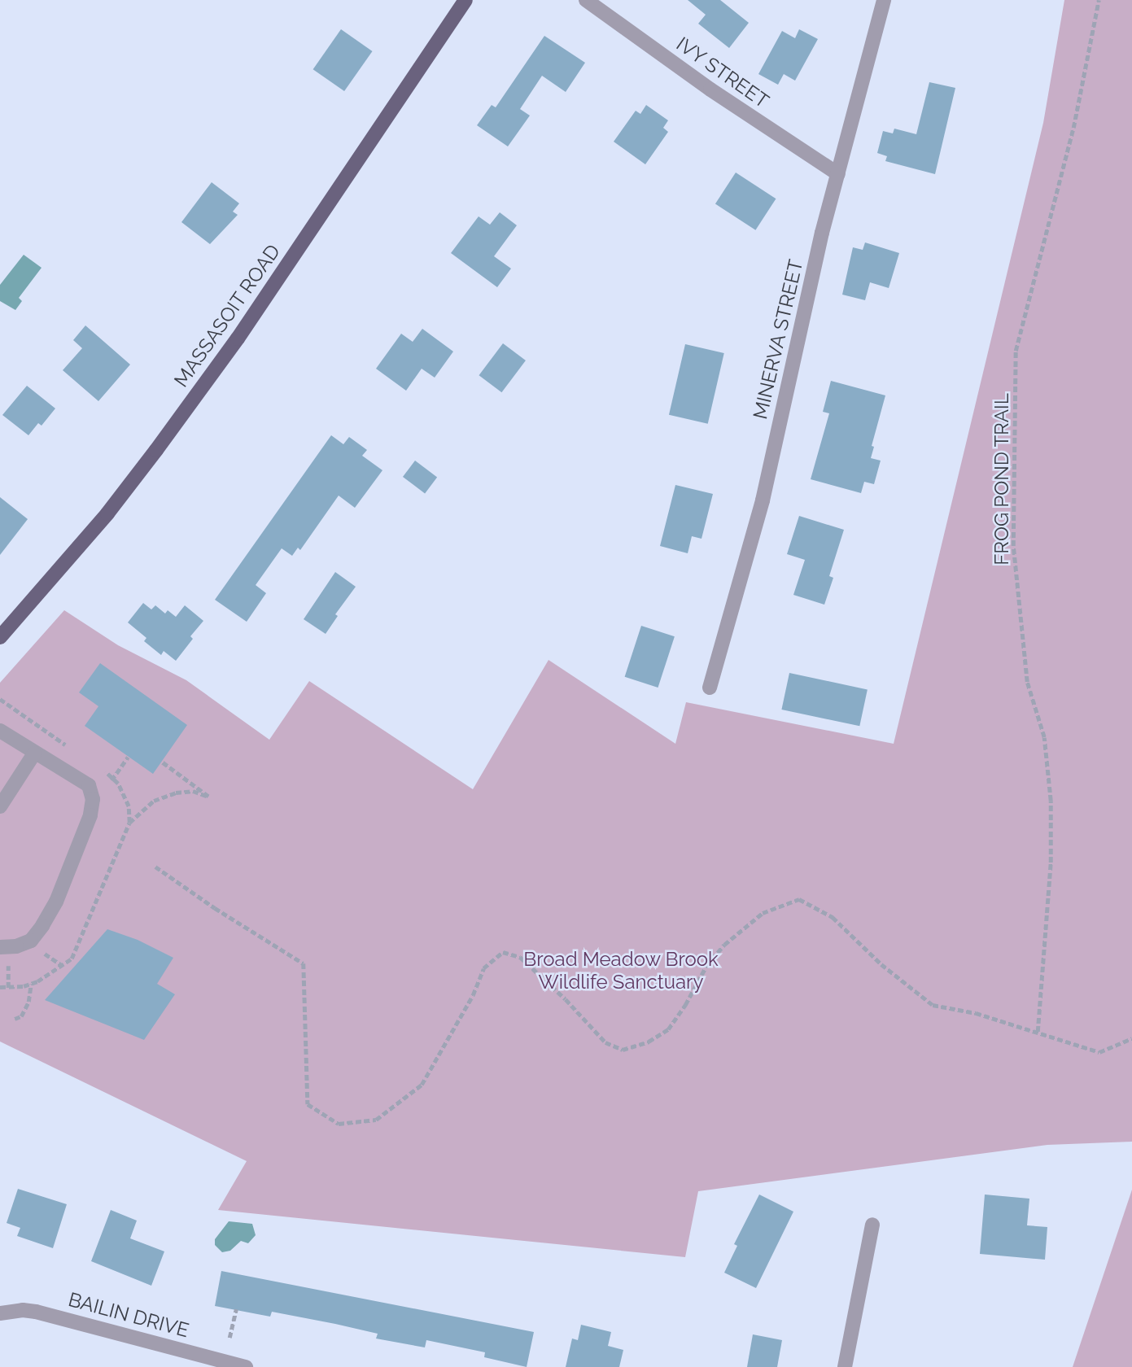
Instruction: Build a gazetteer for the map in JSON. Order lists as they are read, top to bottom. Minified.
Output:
{"streets":{"main road":["MASSASOIT ROAD"],"street":["IVY STREET","MINERVA STREET","BAILIN DRIVE"],"path":["FROG POND TRAIL"]},"crossings":[["IVY STREET","MINERVA STREET"]],"parks":["Broad Meadow Brook Wildlife Sanctuary"]}
